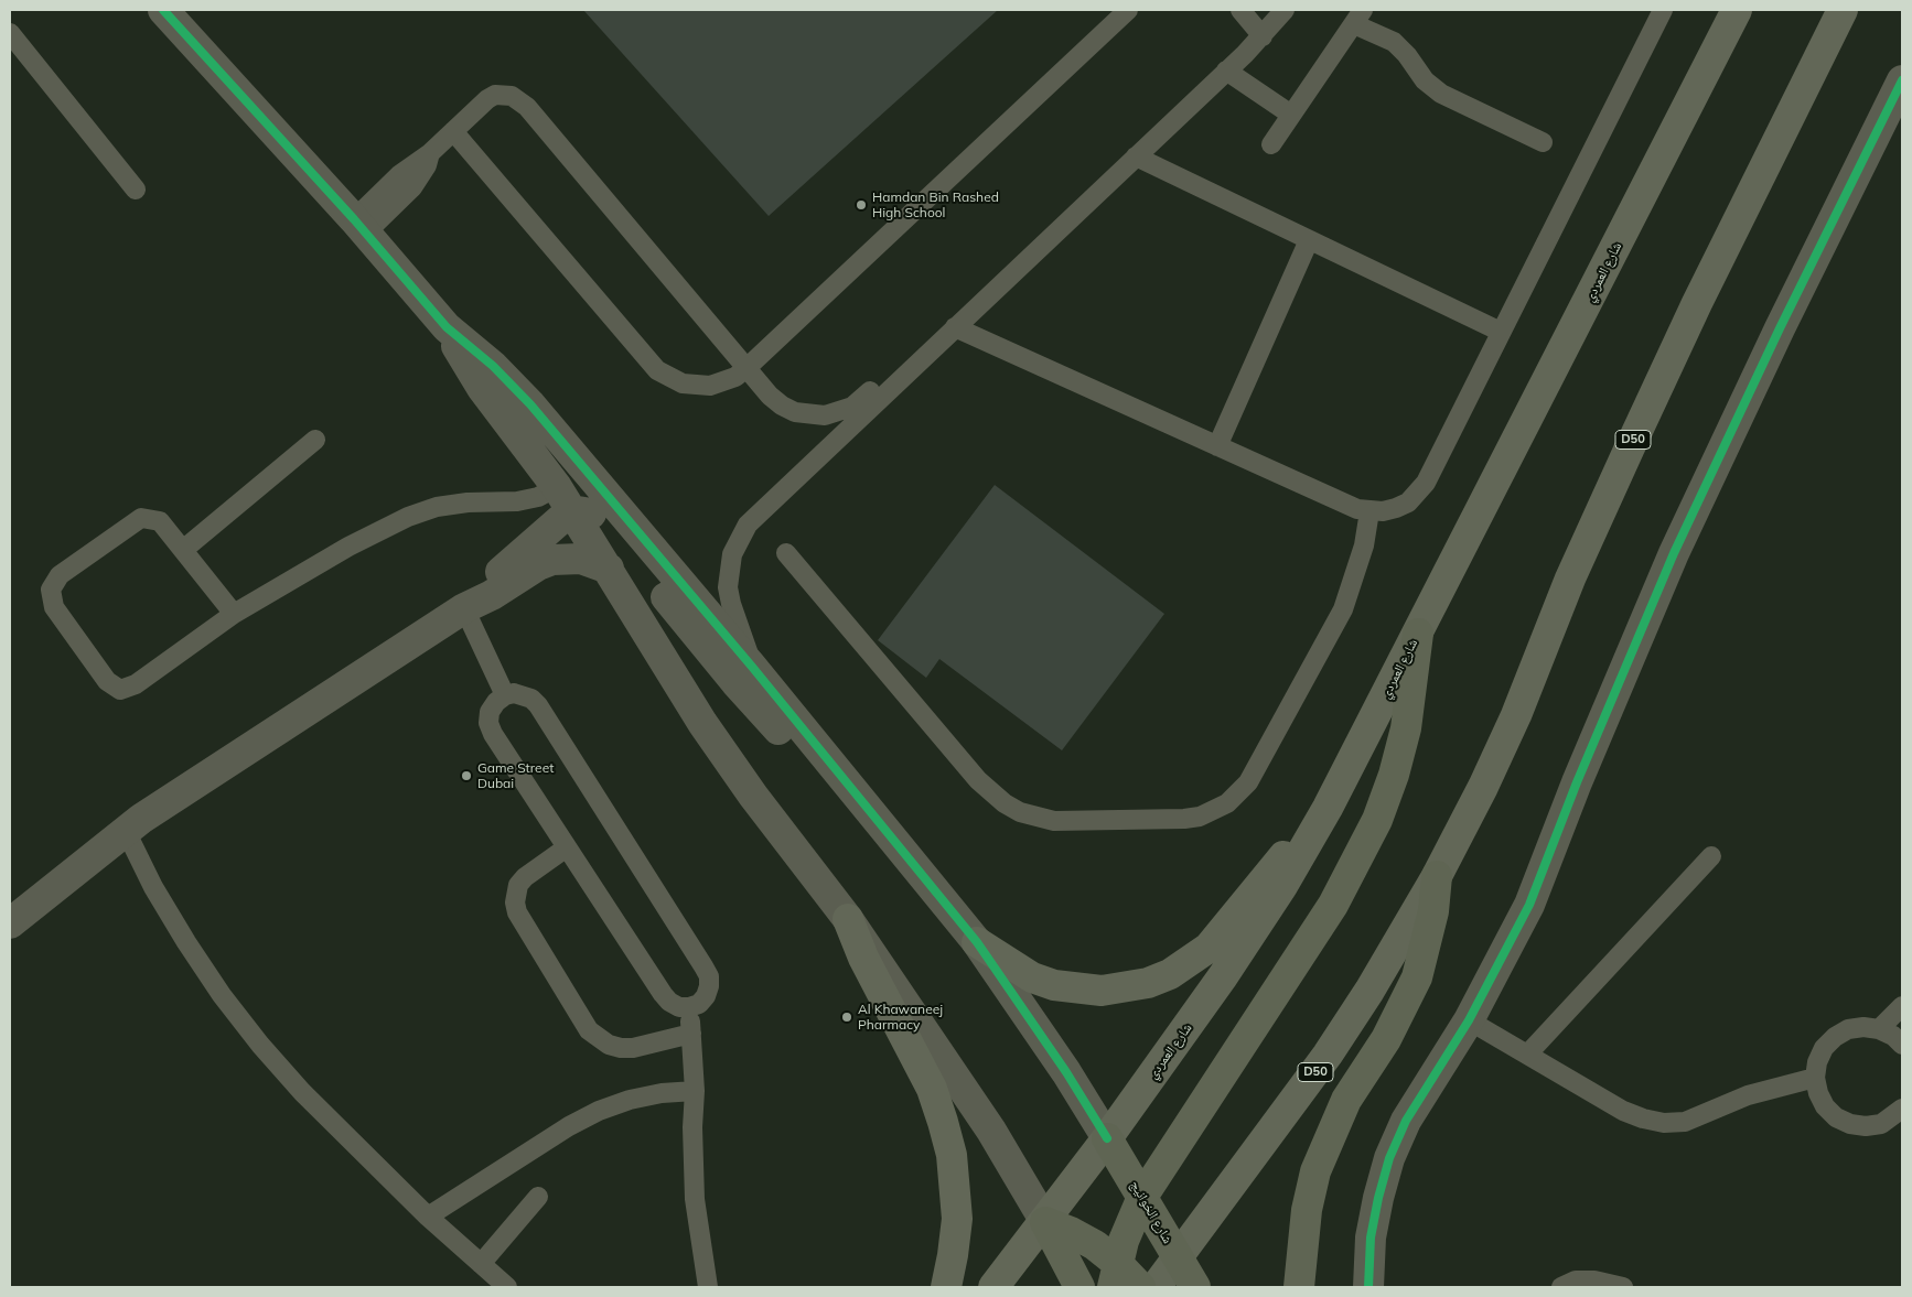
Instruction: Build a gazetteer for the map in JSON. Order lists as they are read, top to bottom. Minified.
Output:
{"streets":{"highway":["شارع الخوانيج"],"main road":["شارع العمردي","D50"]},"crossings":[["شارع العمردي","شارع الخوانيج"],["D50","شارع الخوانيج"]],"places":["Hamdan Bin Rashed High School","Game Street Dubai","Al Khawaneej Pharmacy"]}
